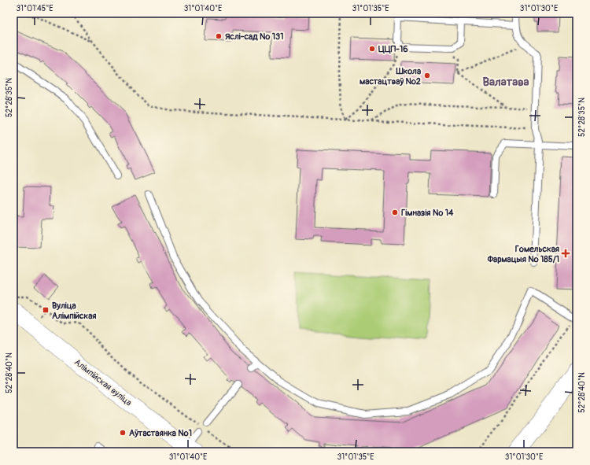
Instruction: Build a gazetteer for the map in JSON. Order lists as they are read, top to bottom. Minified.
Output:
{"streets":{"street":["Алімпійская вуліца"]},"districts":["Валатава"],"places":{"other":["Яслі-сад № 131","ЦЦП-16","Школа мастацтваў №2","Гімназія № 14","Аўтастаянка №1"],"health":["Гомельская Фармацыя № 185/1"],"transit":["Вуліца Алімпійская"]},"coordinates":["31°01'45\"E","31°01'40\"E","31°01'35\"E","31°01'30\"E","52°28'35\"N","52°28'40\"N"]}
